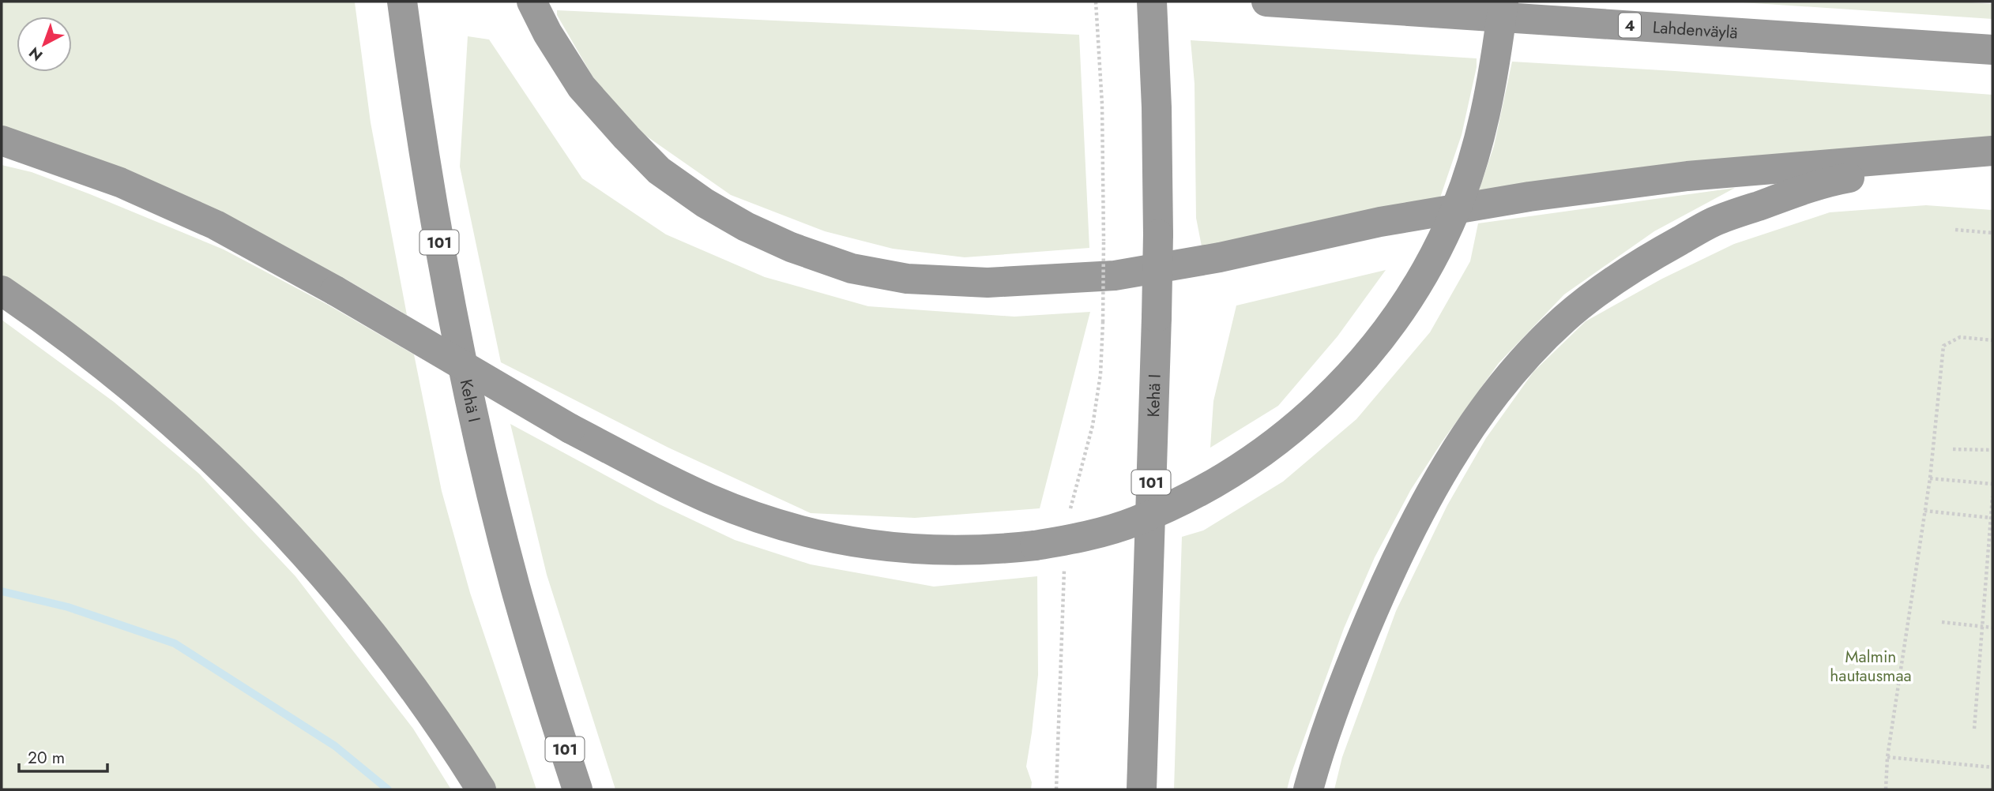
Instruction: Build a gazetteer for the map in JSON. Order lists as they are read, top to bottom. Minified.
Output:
{"streets":{"highway":["4","Lahdenväylä","101","Kehä I"]},"parks":["Malmin hautausmaa"],"scale_bar":"20 m","north":"bottom left"}
